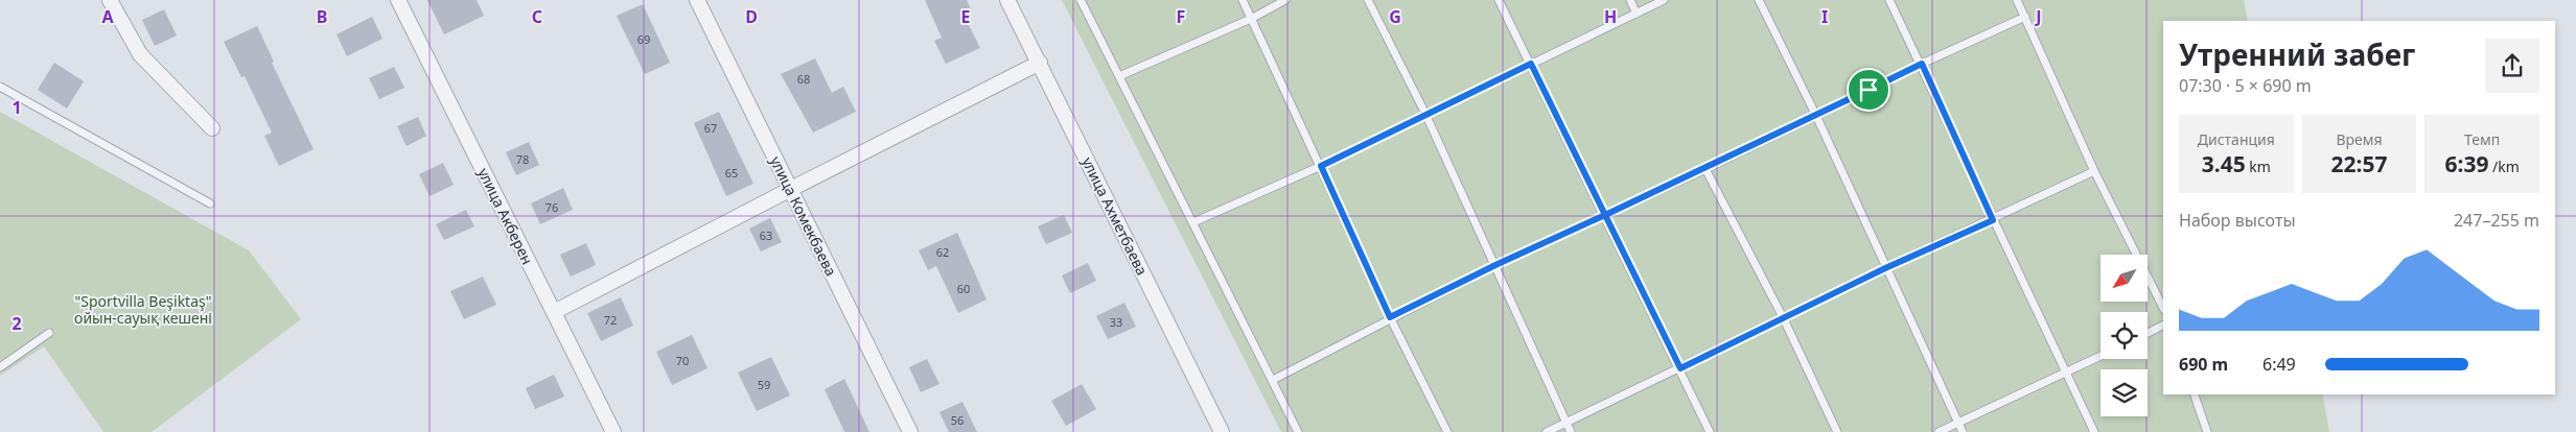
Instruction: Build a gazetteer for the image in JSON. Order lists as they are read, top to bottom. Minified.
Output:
{"streets":{"street":["улица Акберен","улица Комекбаева","улица Ахметбаева"]},"parks":["\"Sportvilla Beşiktaş\" ойын-сауық кешені"],"house_numbers":["69","68","67","78","65","76","63","62","60","72","33","70","59","56"],"north":"bottom left","page":{"heading":["Утренний забег","07:30 · 5 × 690 m"],"stats":[["Дистанция","3.45 km"],["Время","22:57"],["Темп","6:39 /km"]],"chart":["Набор высоты","247–255 m"],"list":[{"name":"690 m","note":"6:49"}]},"grid":{"columns":["A","B","C","D","E","F","G","H","I","J"],"rows":["1","2"]}}
